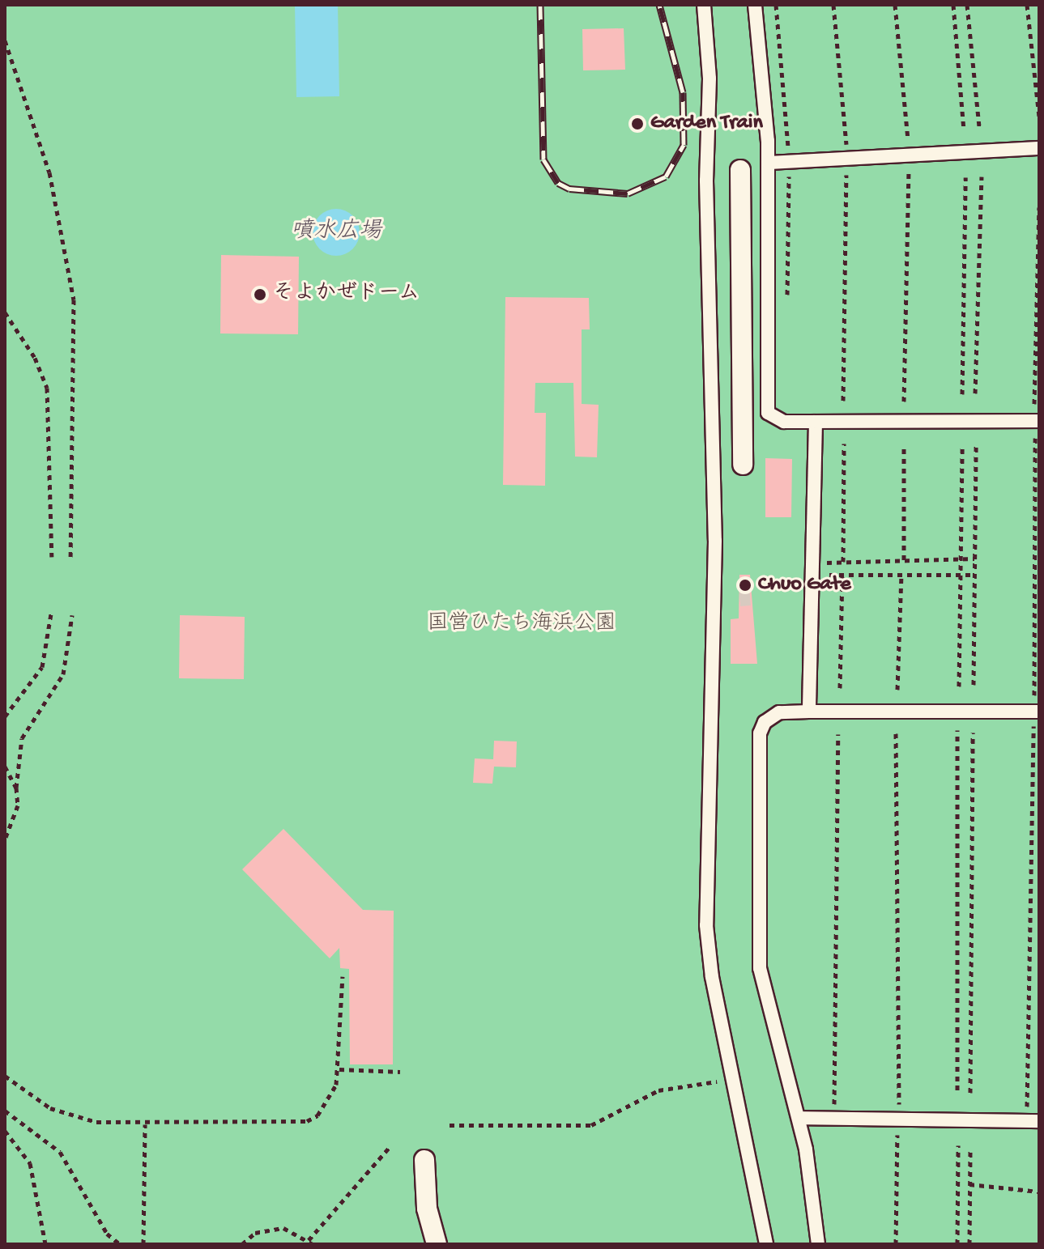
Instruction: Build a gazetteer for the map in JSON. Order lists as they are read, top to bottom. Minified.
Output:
{"water":["噴水広場"],"parks":["国営ひたち海浜公園"],"places":["Garden Train","そよかぜドーム","Chuo Gate"]}
